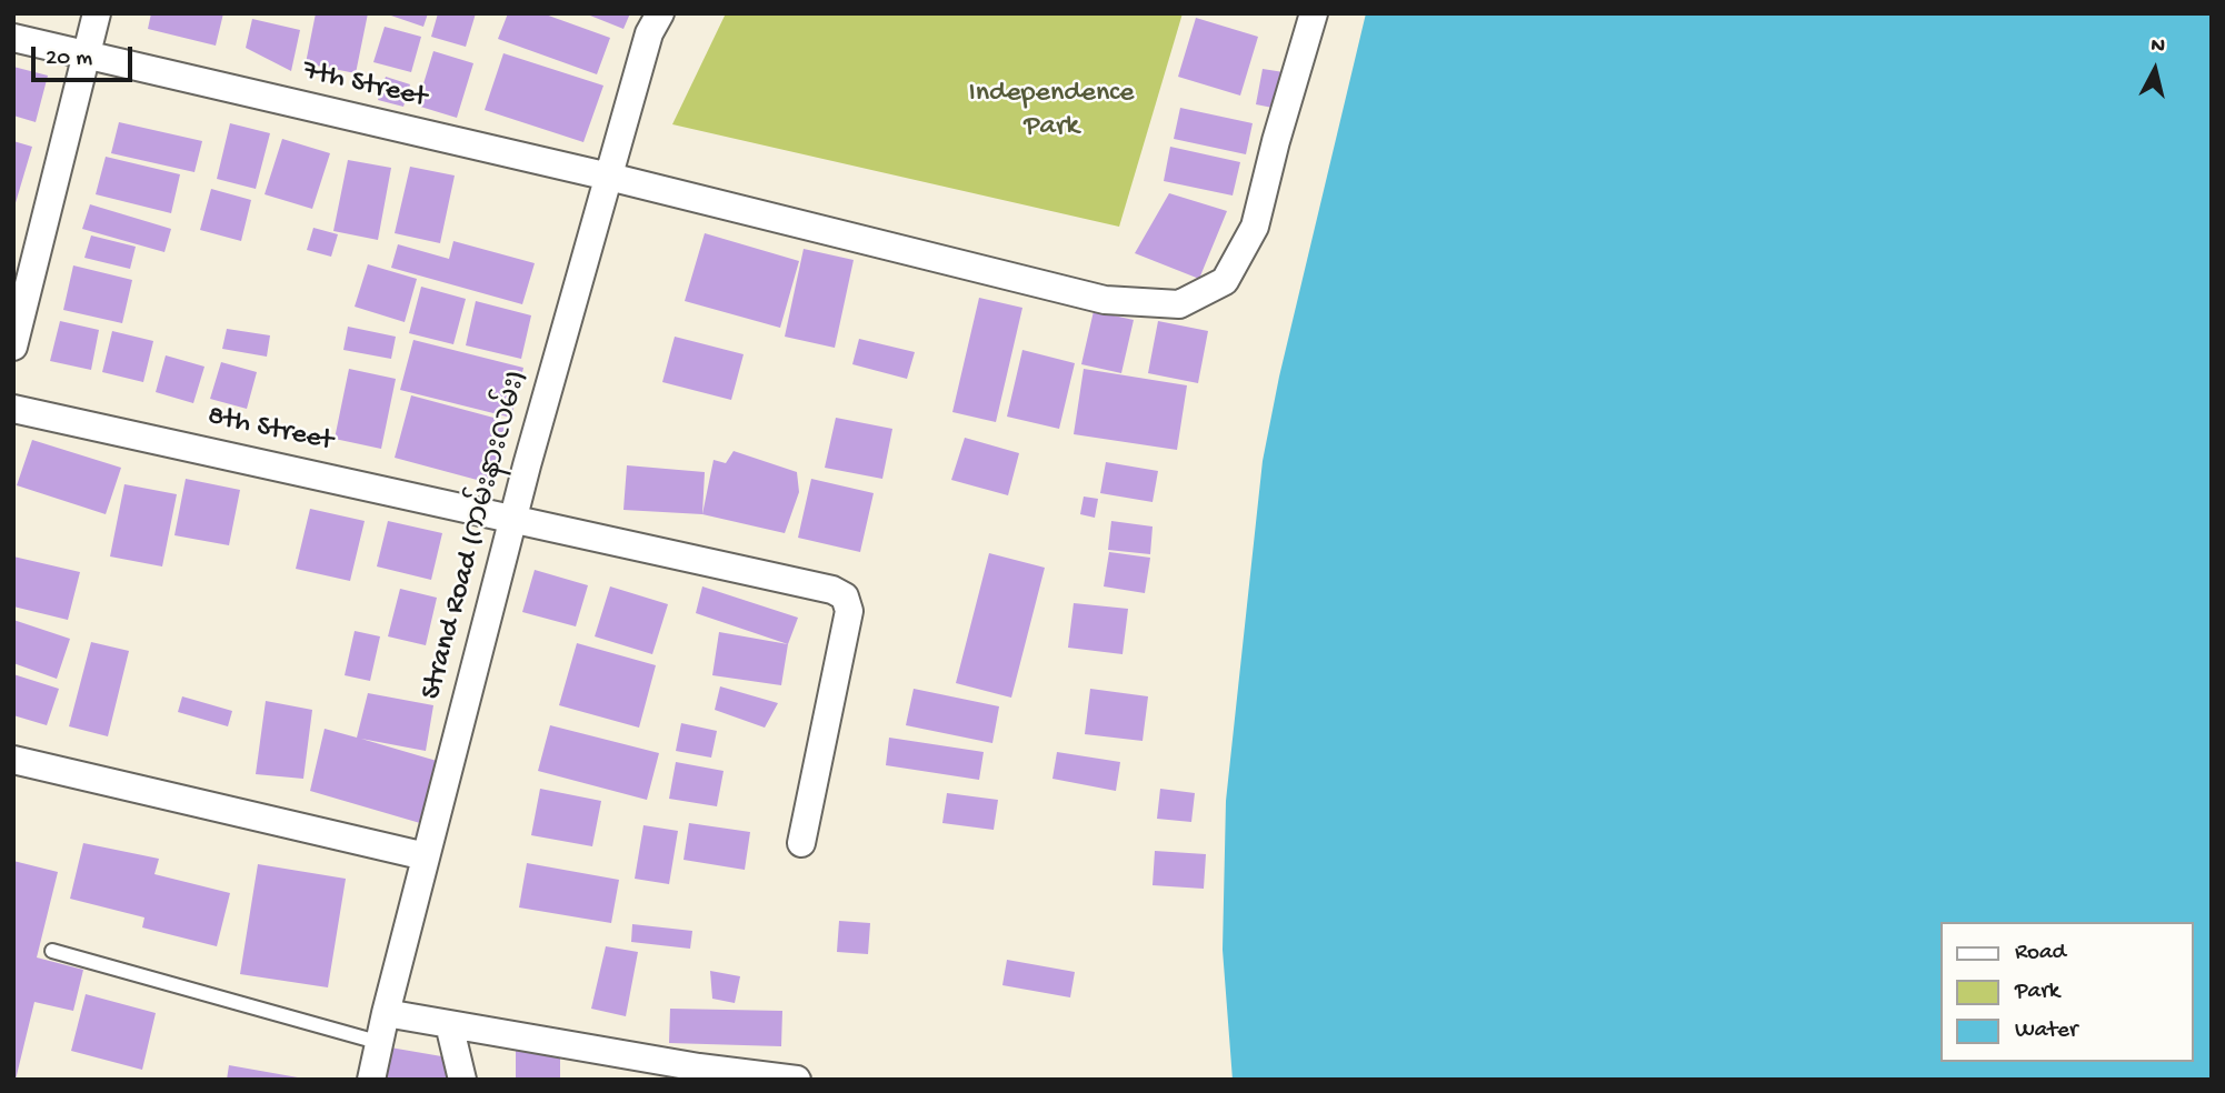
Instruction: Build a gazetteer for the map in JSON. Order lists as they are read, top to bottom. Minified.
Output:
{"streets":{"street":["7th Street","8th Street","Strand Road (ကမ်းနားလမ်း)"]},"crossings":[["7th Street","Strand Road (ကမ်းနားလမ်း)"],["8th Street","Strand Road (ကမ်းနားလမ်း)"]],"parks":["Independence Park"],"legend":["Road","Park","Water"],"scale_bar":"20 m","north":"top"}
